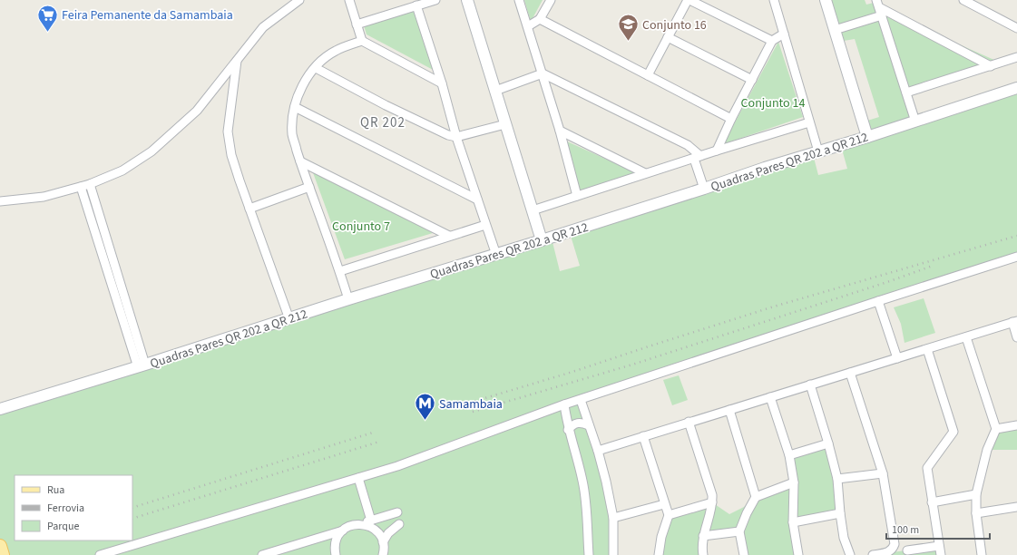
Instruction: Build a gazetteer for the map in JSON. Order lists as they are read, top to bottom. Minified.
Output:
{"streets":{"street":["Quadras Pares QR 202 a QR 212"]},"districts":["QR 202"],"parks":["Conjunto 14","Conjunto 7"],"places":{"supermarket":["Feira Pemanente da Samambaia"],"school or university":["Conjunto 16"],"metro station":["Samambaia"]},"legend":["Rua","Ferrovia","Parque"],"scale_bar":"100 m"}
